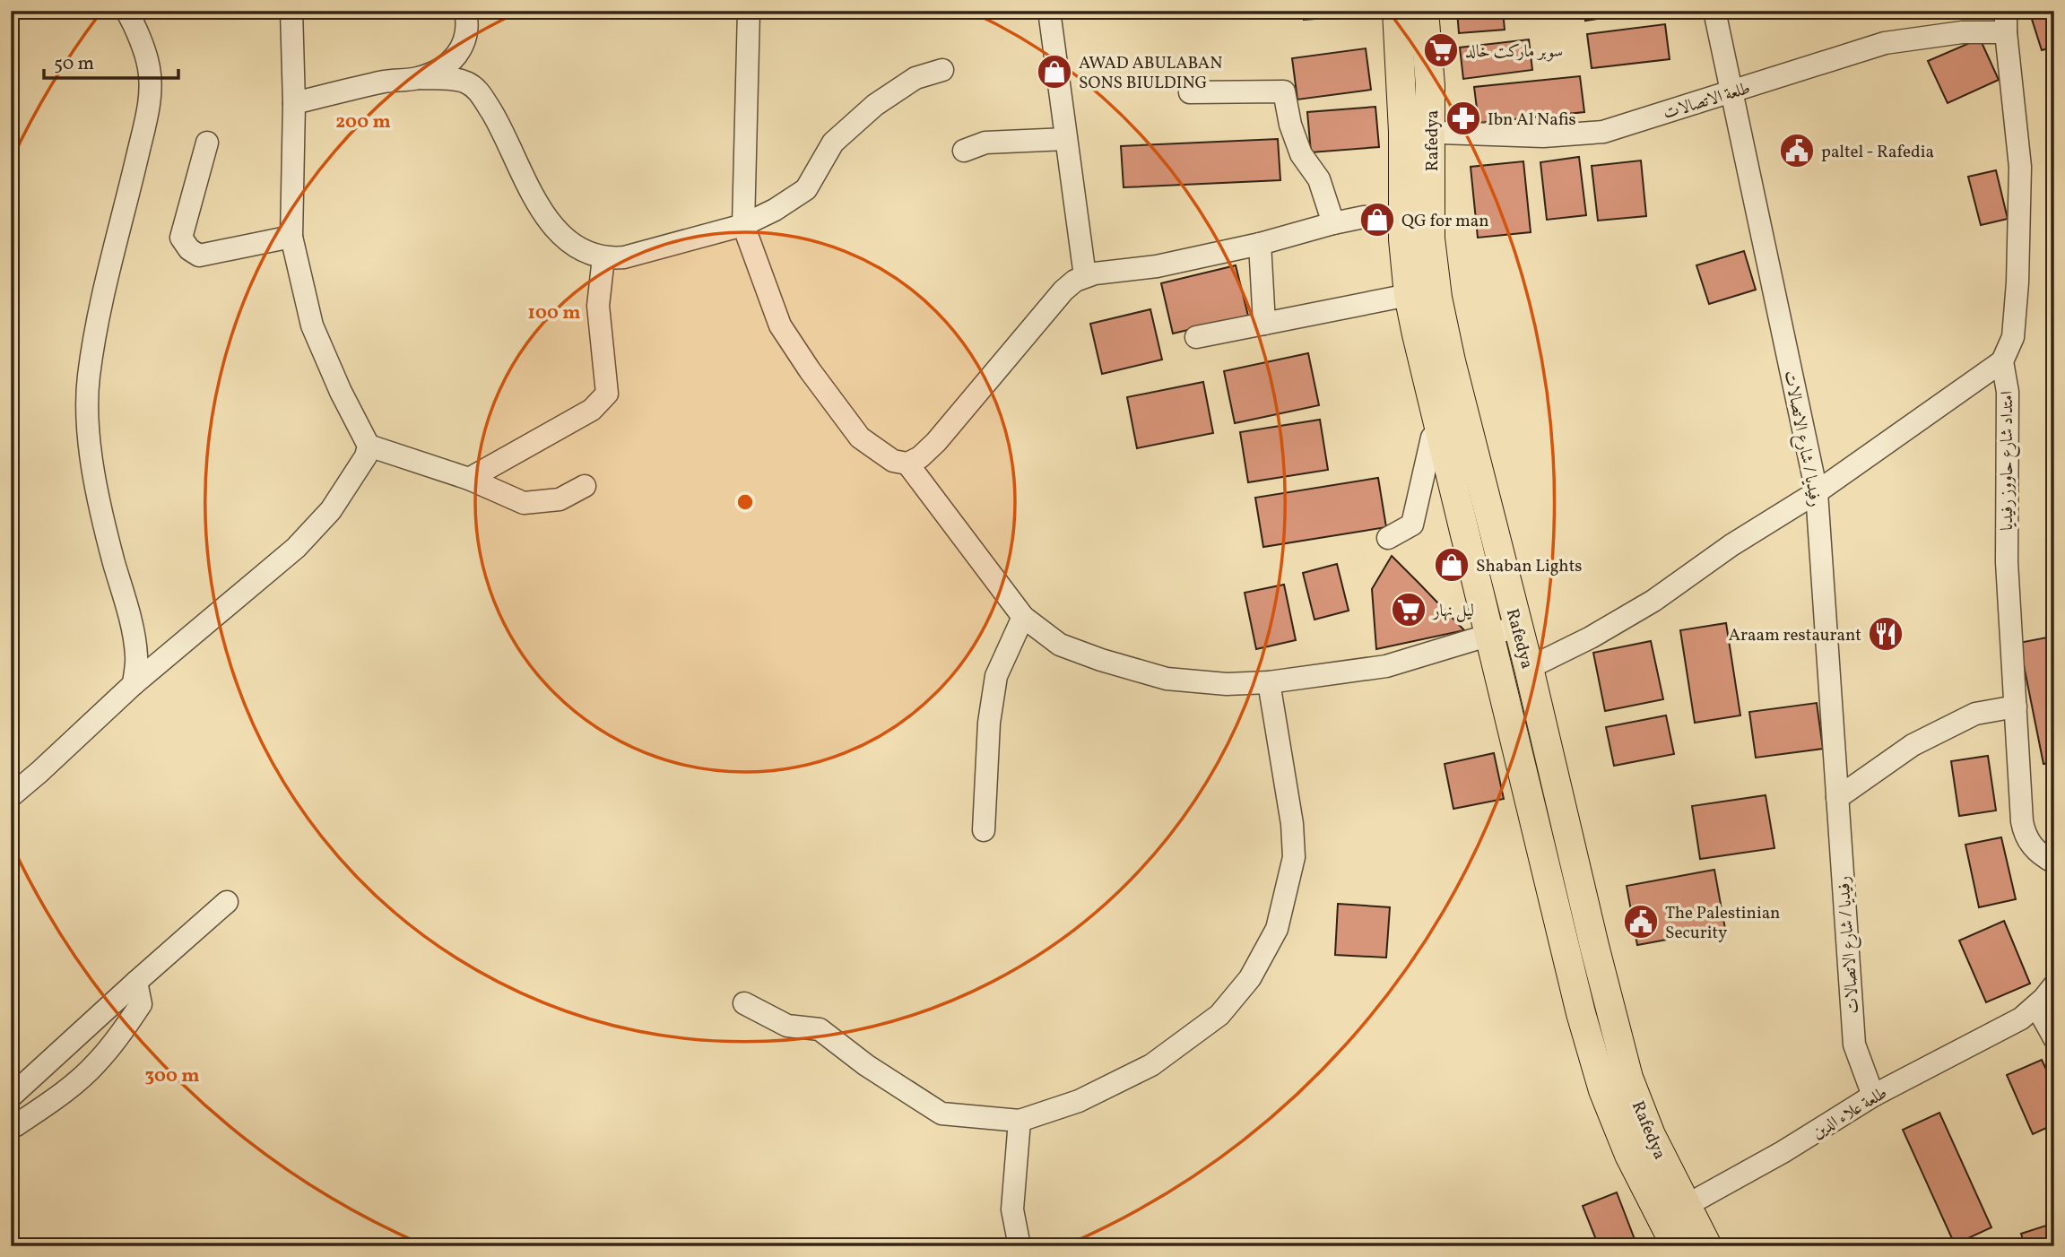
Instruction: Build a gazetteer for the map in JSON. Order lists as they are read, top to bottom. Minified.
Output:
{"streets":{"main road":["Rafedya"],"street":["طلعة الاتصالات","رفيديا / شارع الاتصالات","امتداد شارع حاووز رفيديا","طلعة علاء الدين"]},"crossings":[["طلعة الاتصالات","Rafedya"],["طلعة الاتصالات","رفيديا / شارع الاتصالات"],["Rafedya","طلعة علاء الدين"],["رفيديا / شارع الاتصالات","طلعة علاء الدين"]],"places":{"supermarket":["سوبر مارکت خالد","ليل نهار"],"shop":["AWAD ABULABAN SONS BIULDING","QG for man","Shaban Lights"],"pharmacy":["Ibn Al Nafis"],"public building":["paltel - Rafedia","The Palestinian Security"],"restaurant":["Araam restaurant"]},"scale_bar":"50 m","rings":["200 m","100 m","300 m"]}
